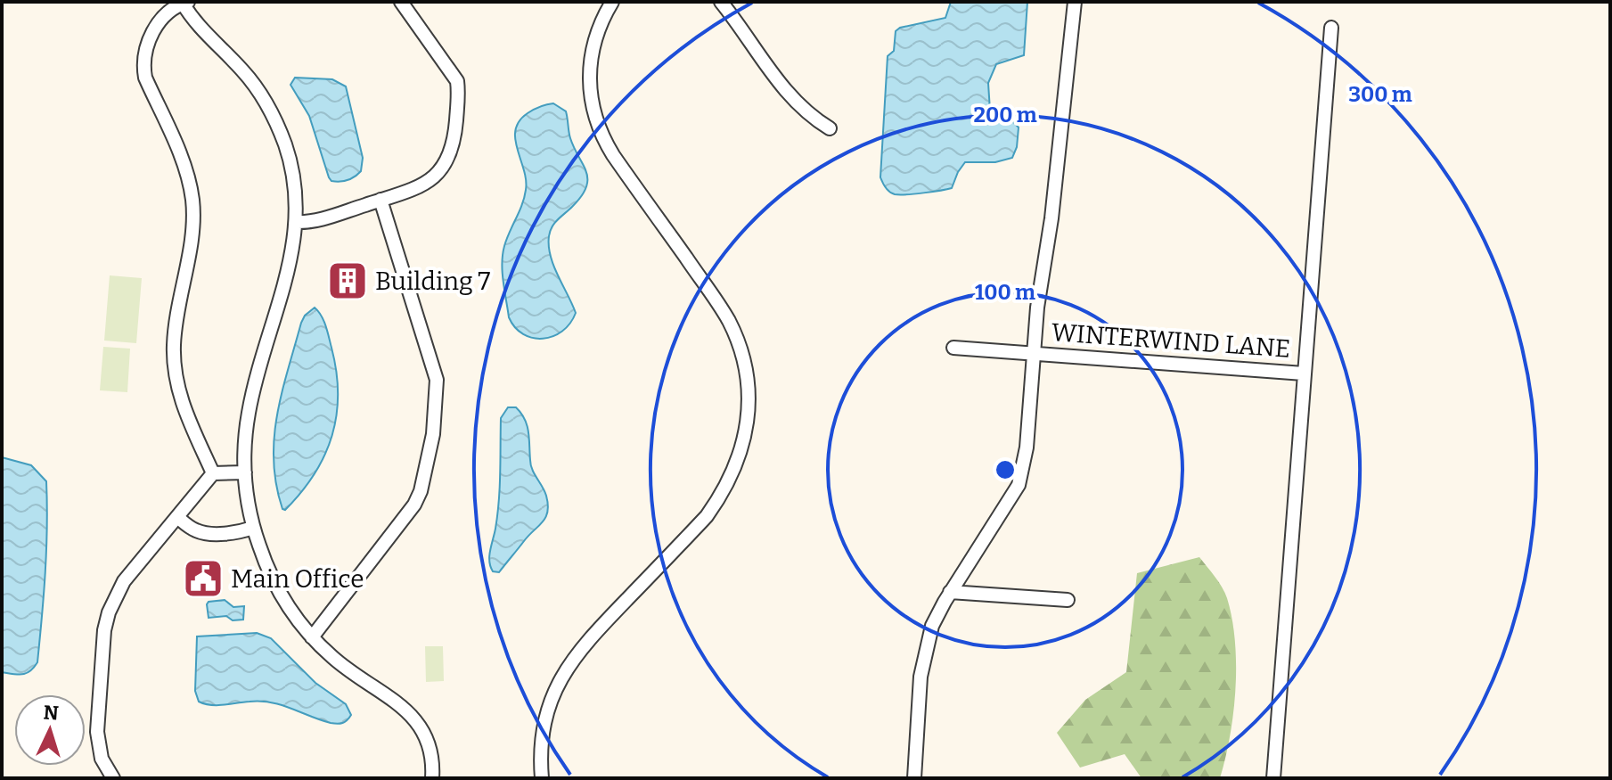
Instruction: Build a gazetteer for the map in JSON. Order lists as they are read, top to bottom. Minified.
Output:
{"streets":{"street":["WINTERWIND LANE"]},"places":{"building":["Building 7"],"public building":["Main Office"]},"north":"top","rings":["300 m","200 m","100 m"]}
